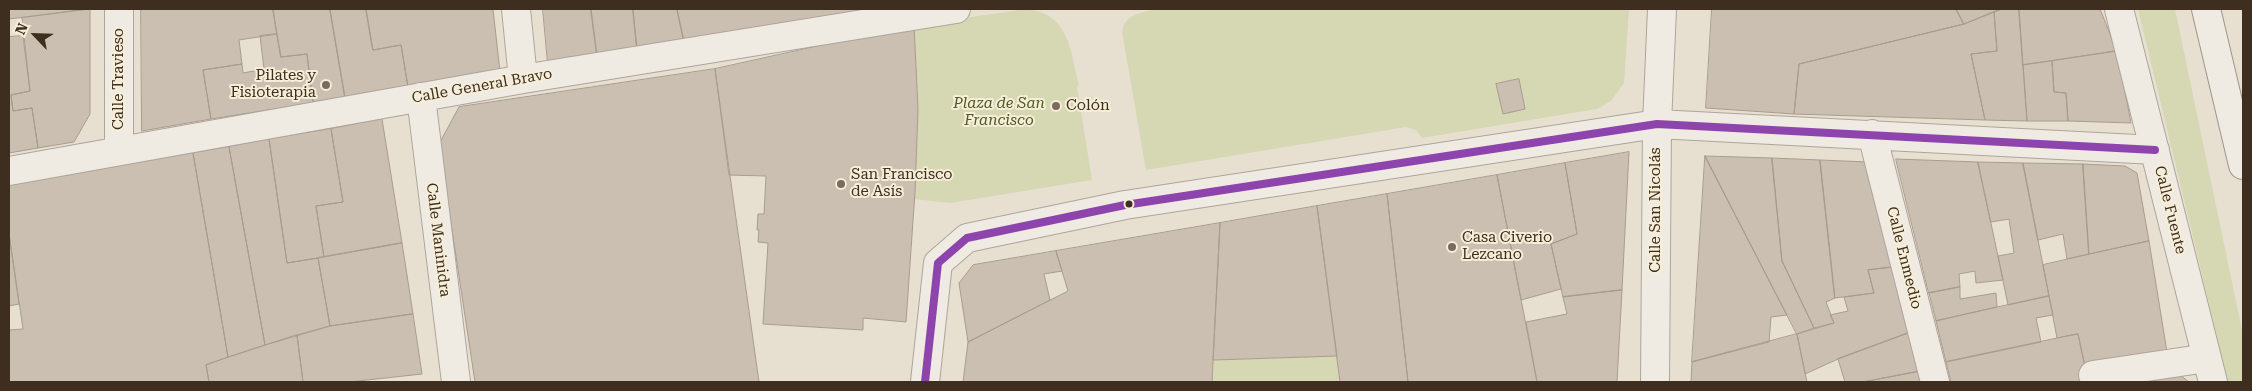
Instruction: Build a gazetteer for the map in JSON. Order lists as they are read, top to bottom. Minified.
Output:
{"streets":{"street":["Calle Travieso","Calle General Bravo","Calle San Nicolás","Calle Fuente","Calle Maninidra","Calle Enmedio"]},"crossings":[["Calle Travieso","Calle General Bravo"],["Calle General Bravo","Calle Maninidra"]],"parks":["Plaza de San Francisco"],"places":["Pilates y Fisioterapia","Colón","San Francisco de Asís","Casa Civerio Lezcano"],"north":"top left"}
